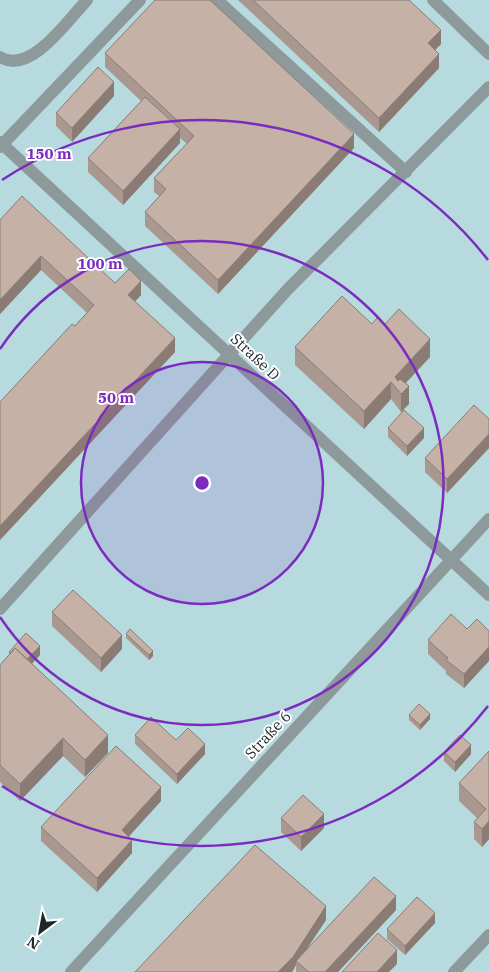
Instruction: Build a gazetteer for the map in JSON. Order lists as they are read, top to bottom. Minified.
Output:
{"streets":{"lane":["Straße D","Straße 6"]},"crossings":[["Straße D","Straße 6"]],"north":"bottom left","rings":["150 m","100 m","50 m"]}
